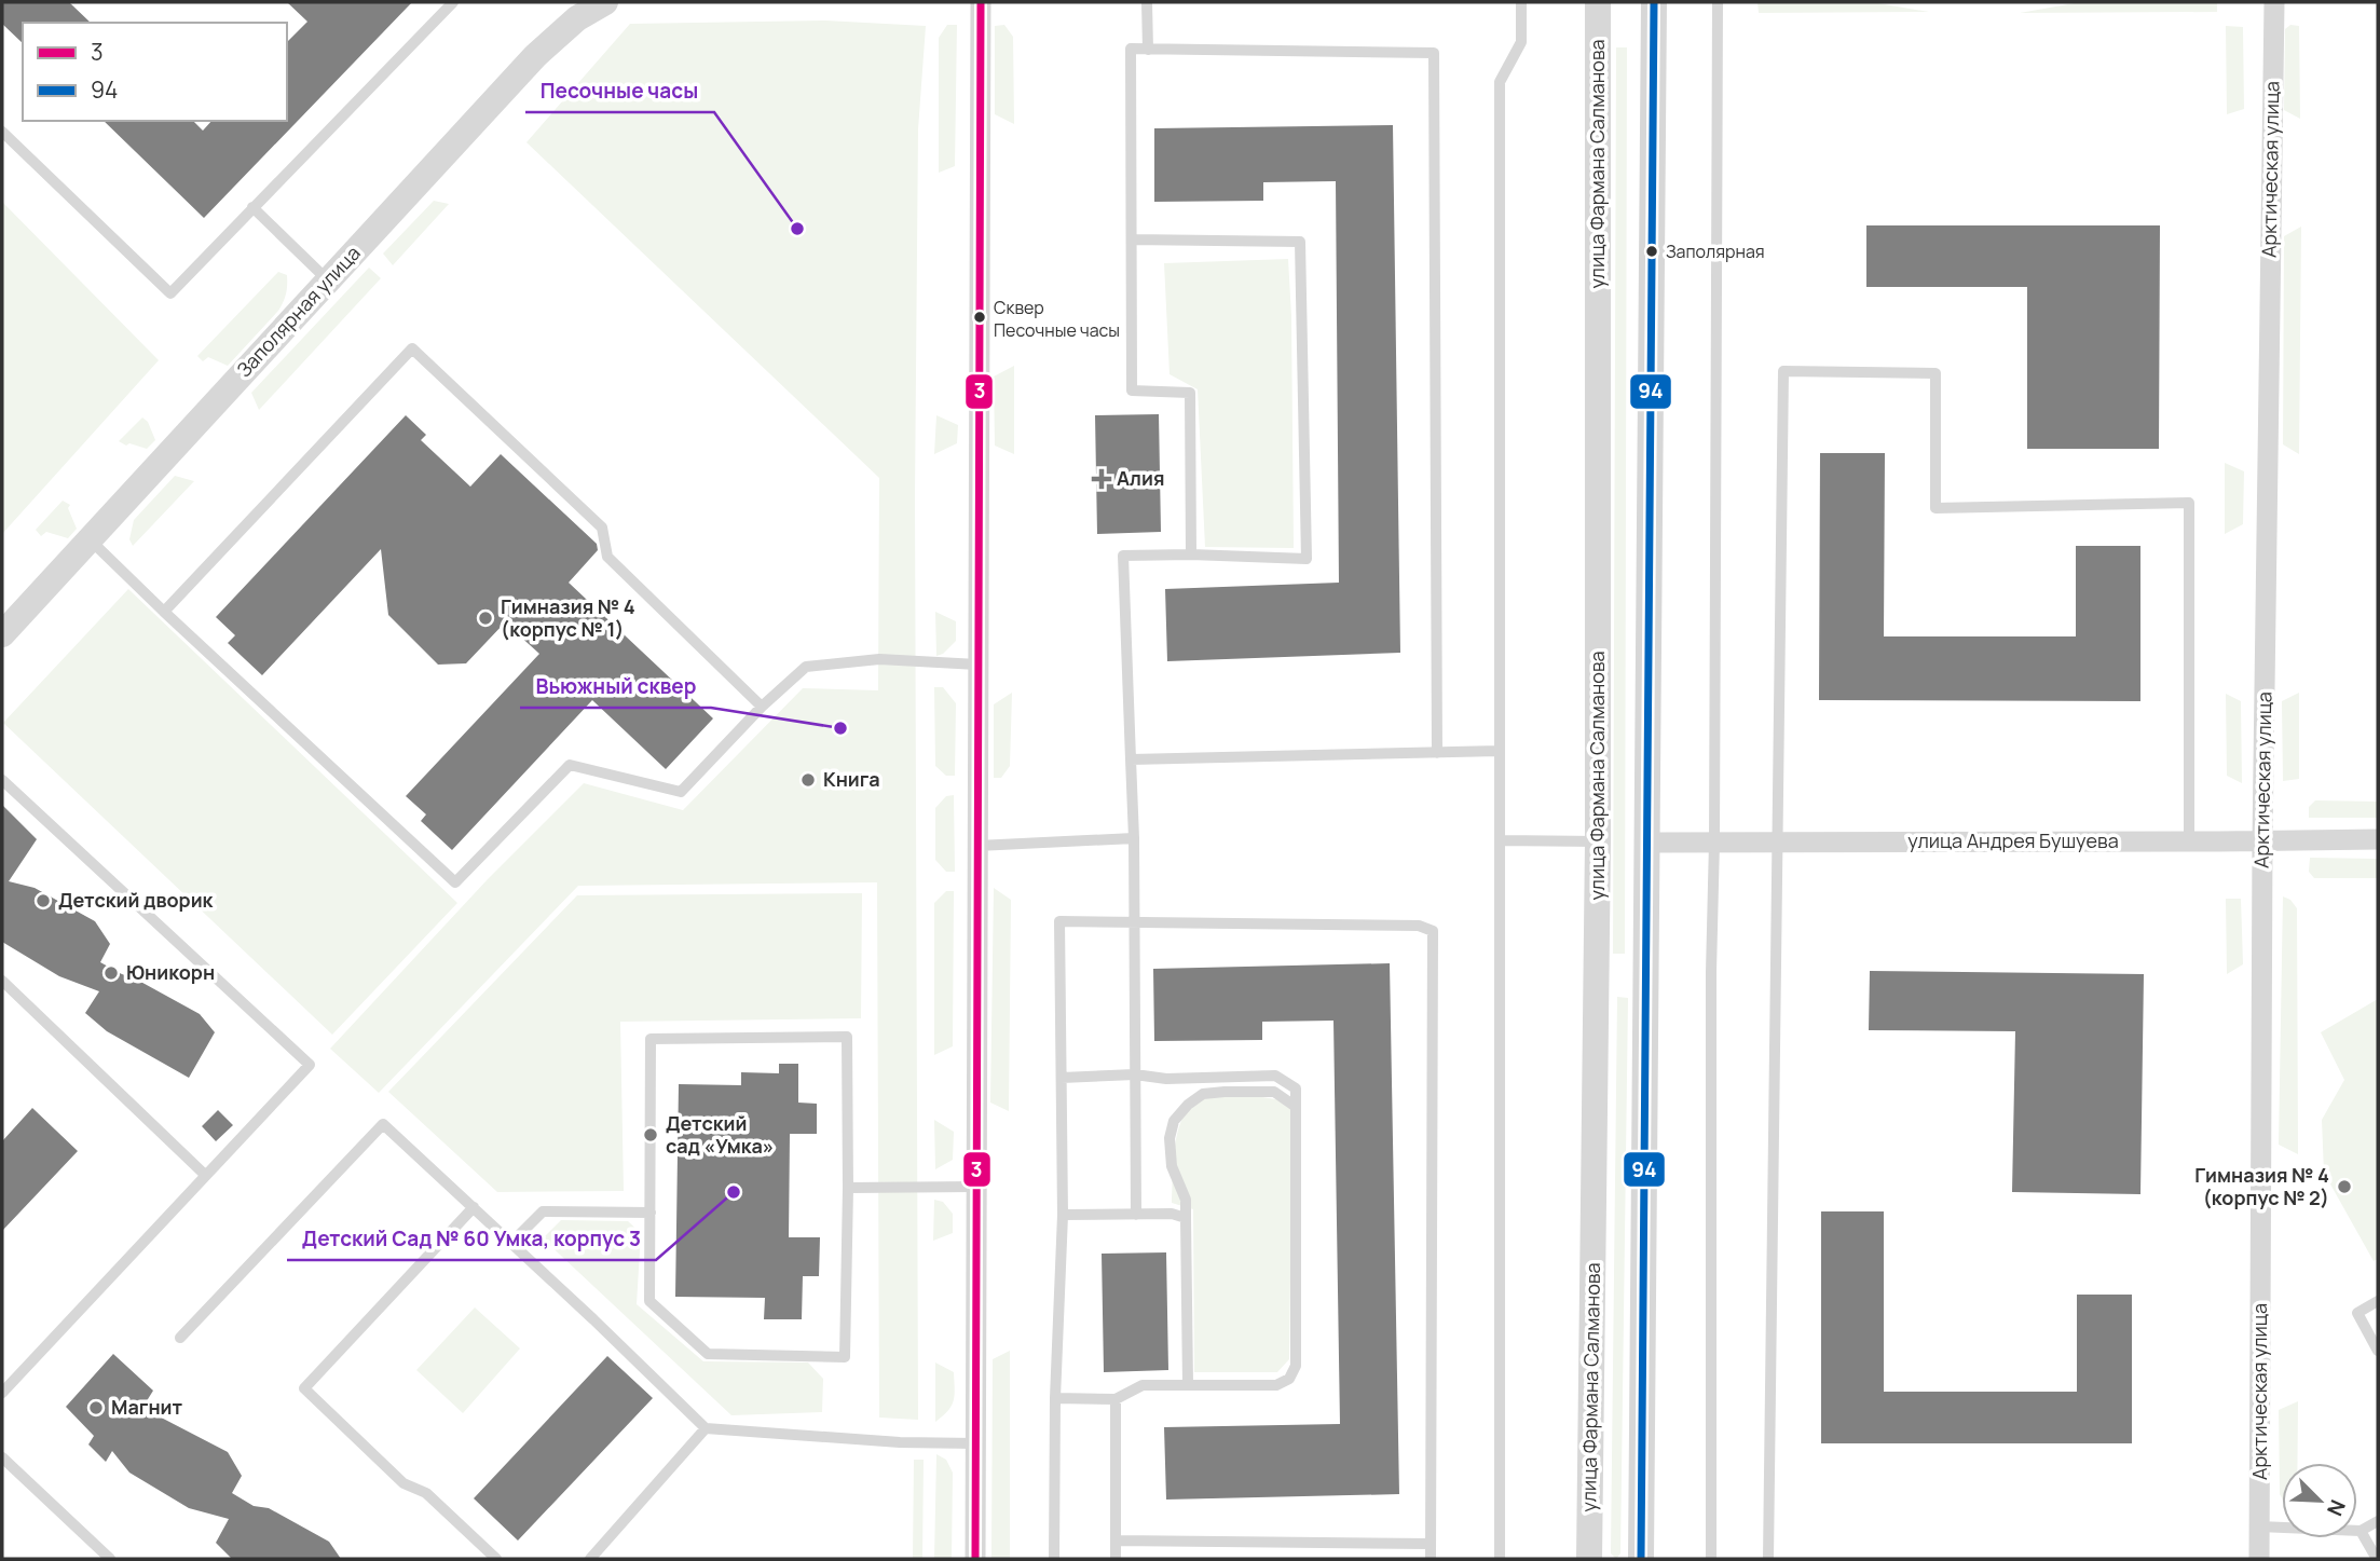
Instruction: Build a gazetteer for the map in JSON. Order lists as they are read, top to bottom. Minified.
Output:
{"streets":{"street":["улица Фармана Салманова","Арктическая улица","Заполярная улица","улица Андрея Бушуева"]},"crossings":[["Арктическая улица","улица Андрея Бушуева"]],"places":{"other":["Песочные часы","Заполярная","Сквер Песочные часы","Гимназия № 4 (корпус № 1)","Вьюжный сквер","Книга","Детский дворик","Юникорн","Детский сад «Умка»","Гимназия № 4 (корпус № 2)","Детский Сад № 60 Умка, корпус 3","Магнит"],"health":["Алия"]},"lines":["transit line 3","transit line 94"],"legend":["3","94"],"north":"bottom right"}
